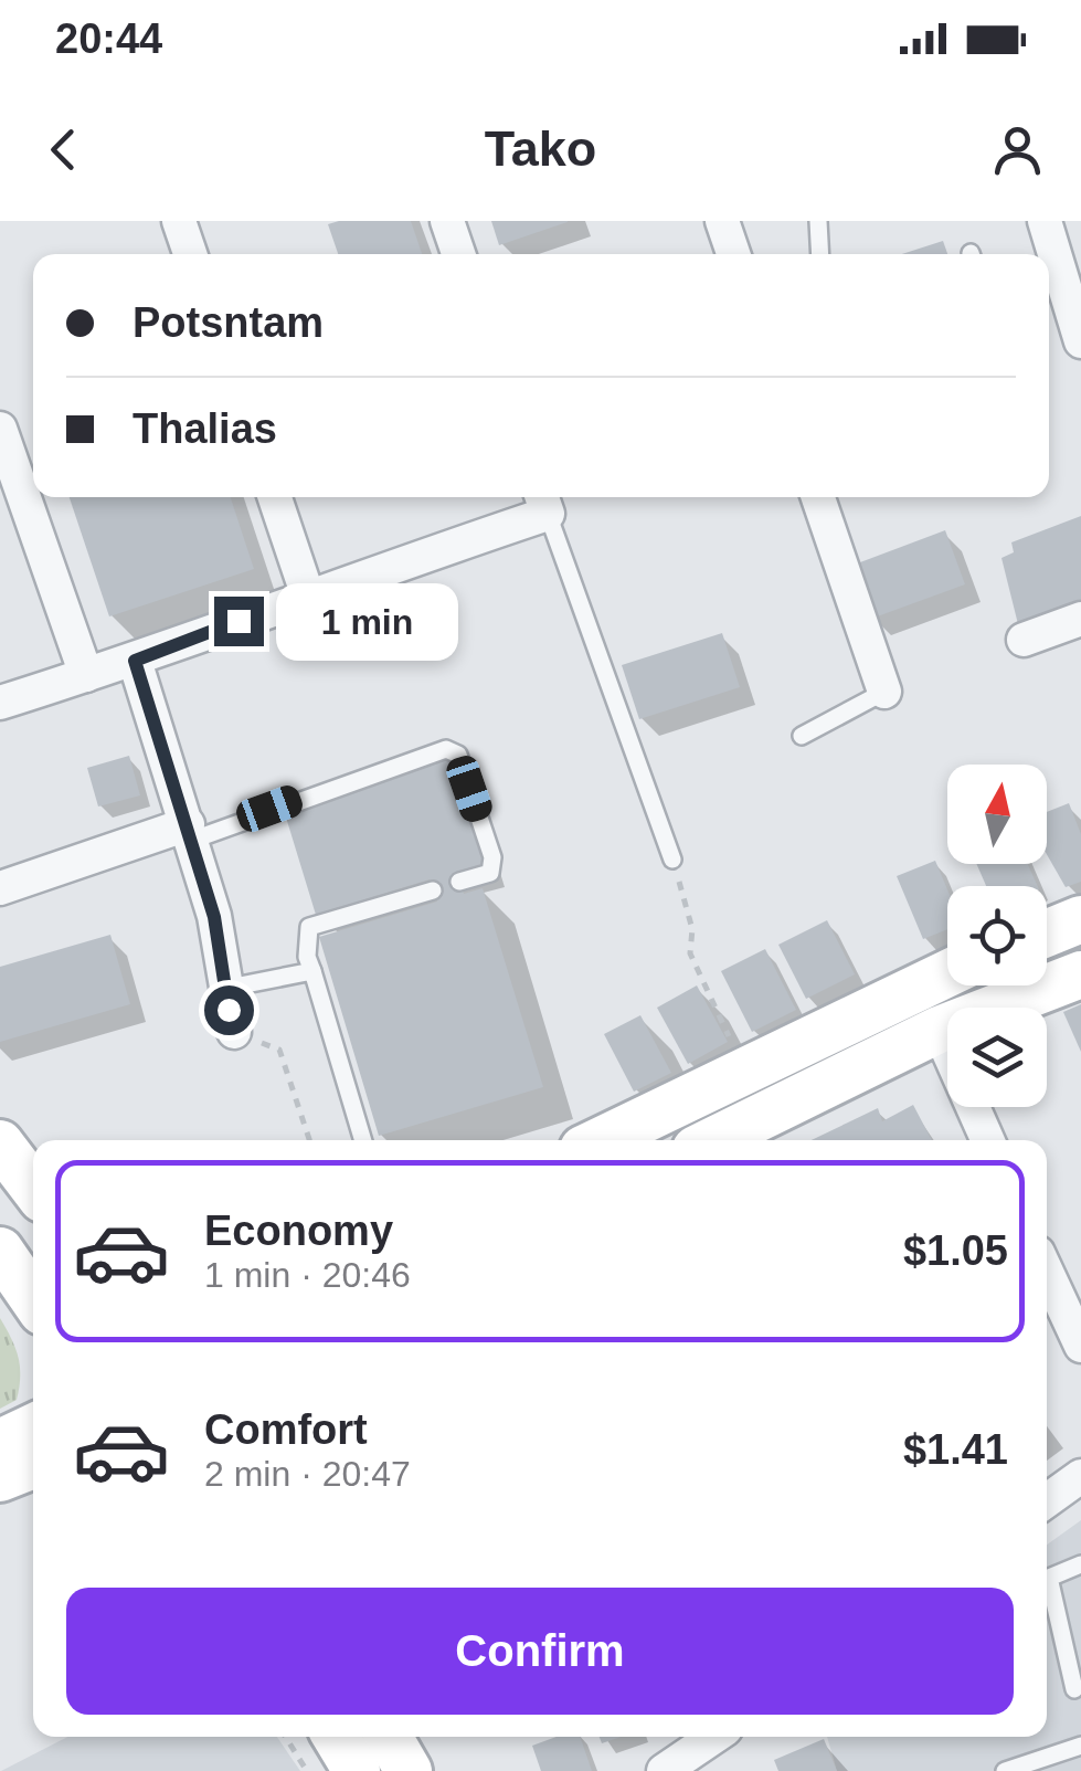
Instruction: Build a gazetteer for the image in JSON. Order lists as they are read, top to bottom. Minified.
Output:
{"north":"top","page":{"status":"20:44","header":"Tako","banner":["Potsntam","Thalias"],"bubble":"1 min","list":[{"name":"Economy","note":"1 min · 20:46","value":"$1.05"},{"name":"Comfort","note":"2 min · 20:47","value":"$1.41"}],"buttons":"Confirm"}}
